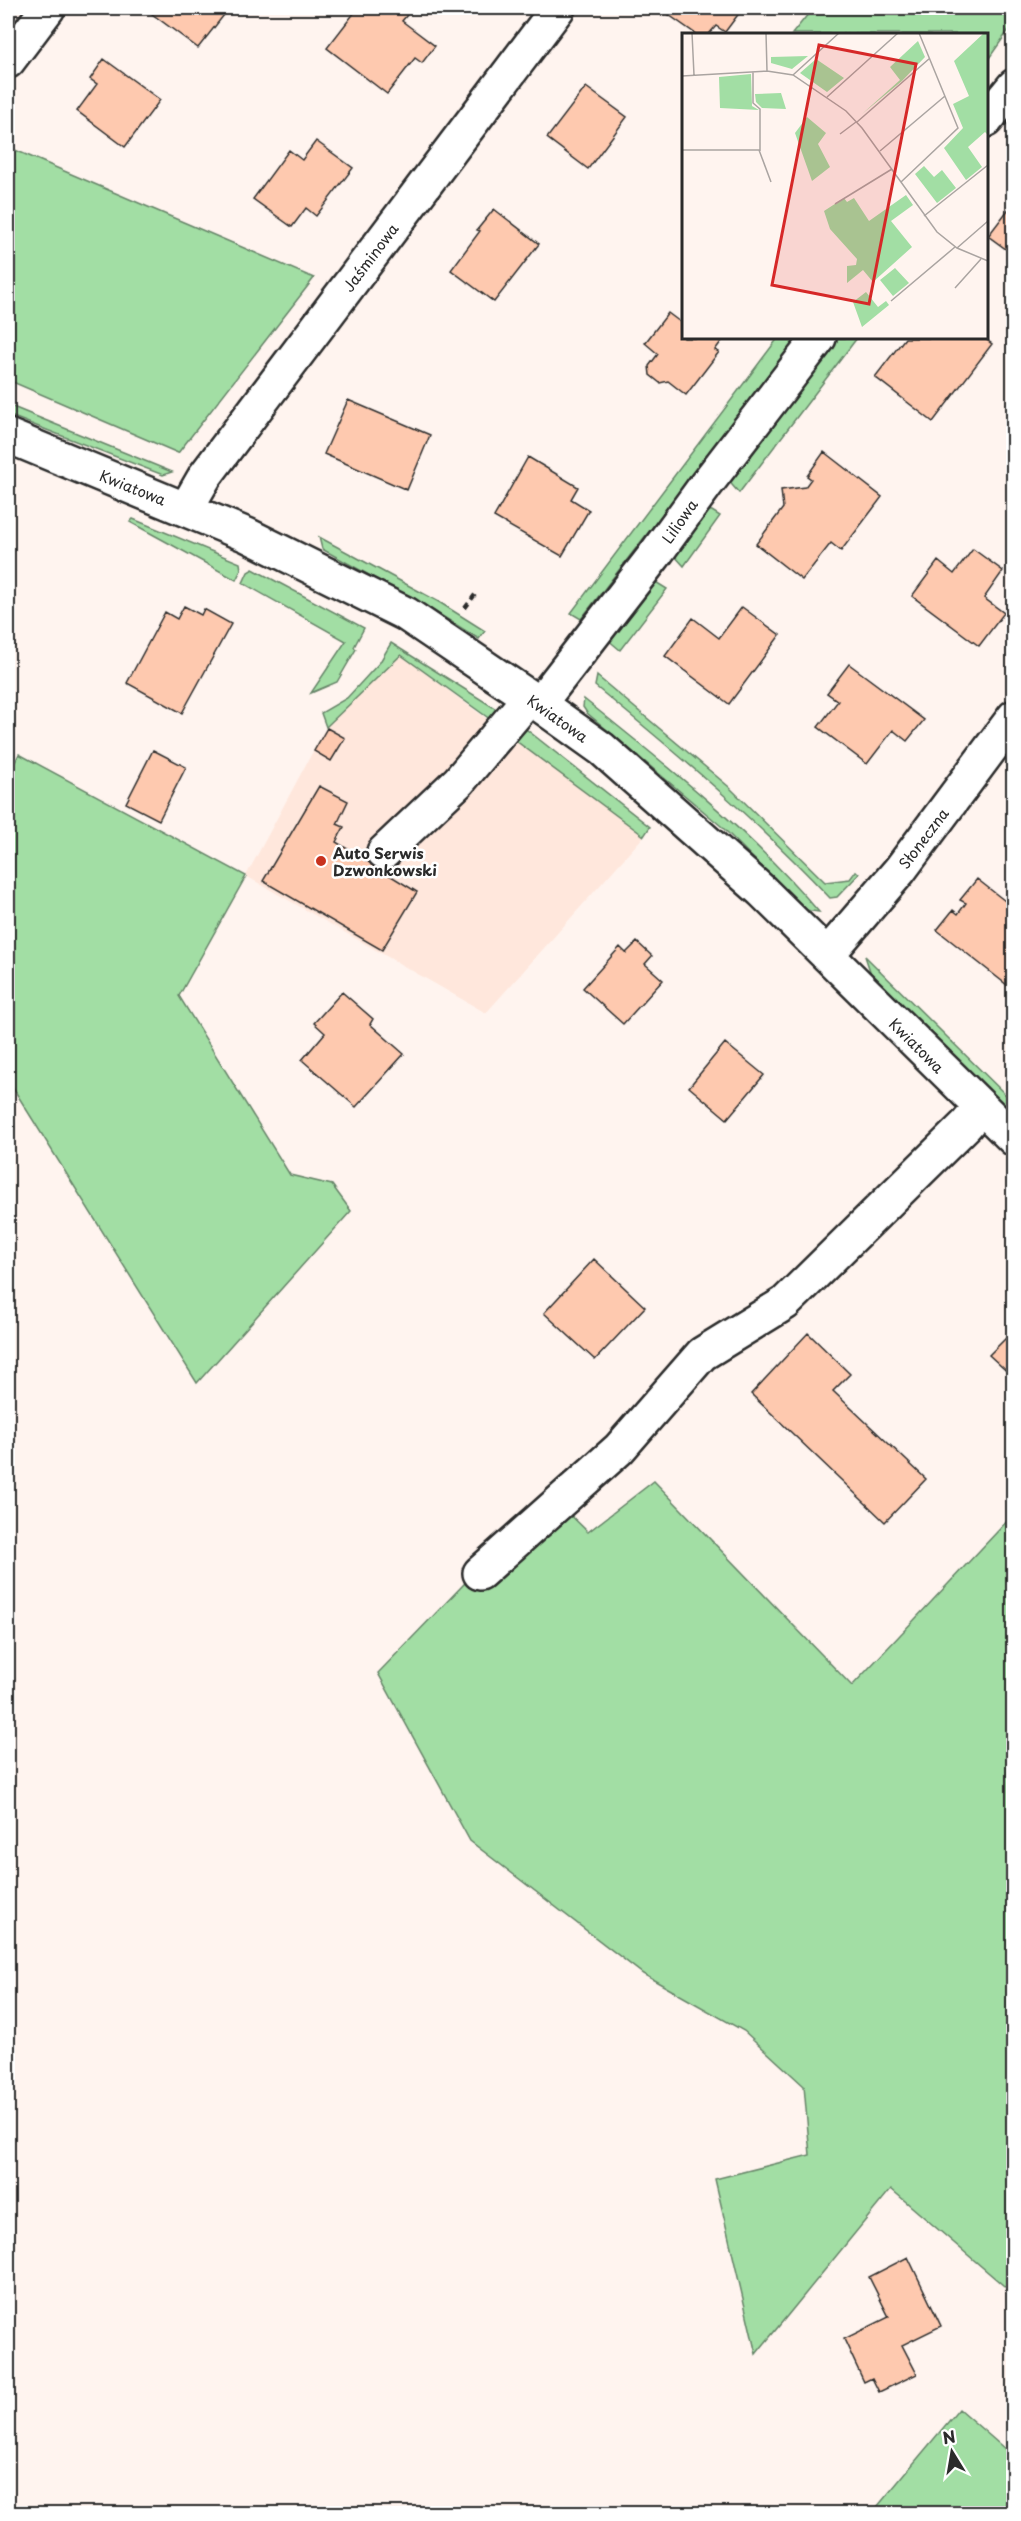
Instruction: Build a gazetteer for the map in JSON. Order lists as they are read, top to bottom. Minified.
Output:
{"streets":{"street":["Jaśminowa","Kwiatowa","Liliowa","Słoneczna"]},"crossings":[["Jaśminowa","Kwiatowa"],["Kwiatowa","Liliowa"],["Kwiatowa","Słoneczna"]],"places":["Auto Serwis Dzwonkowski"],"north":"top"}
